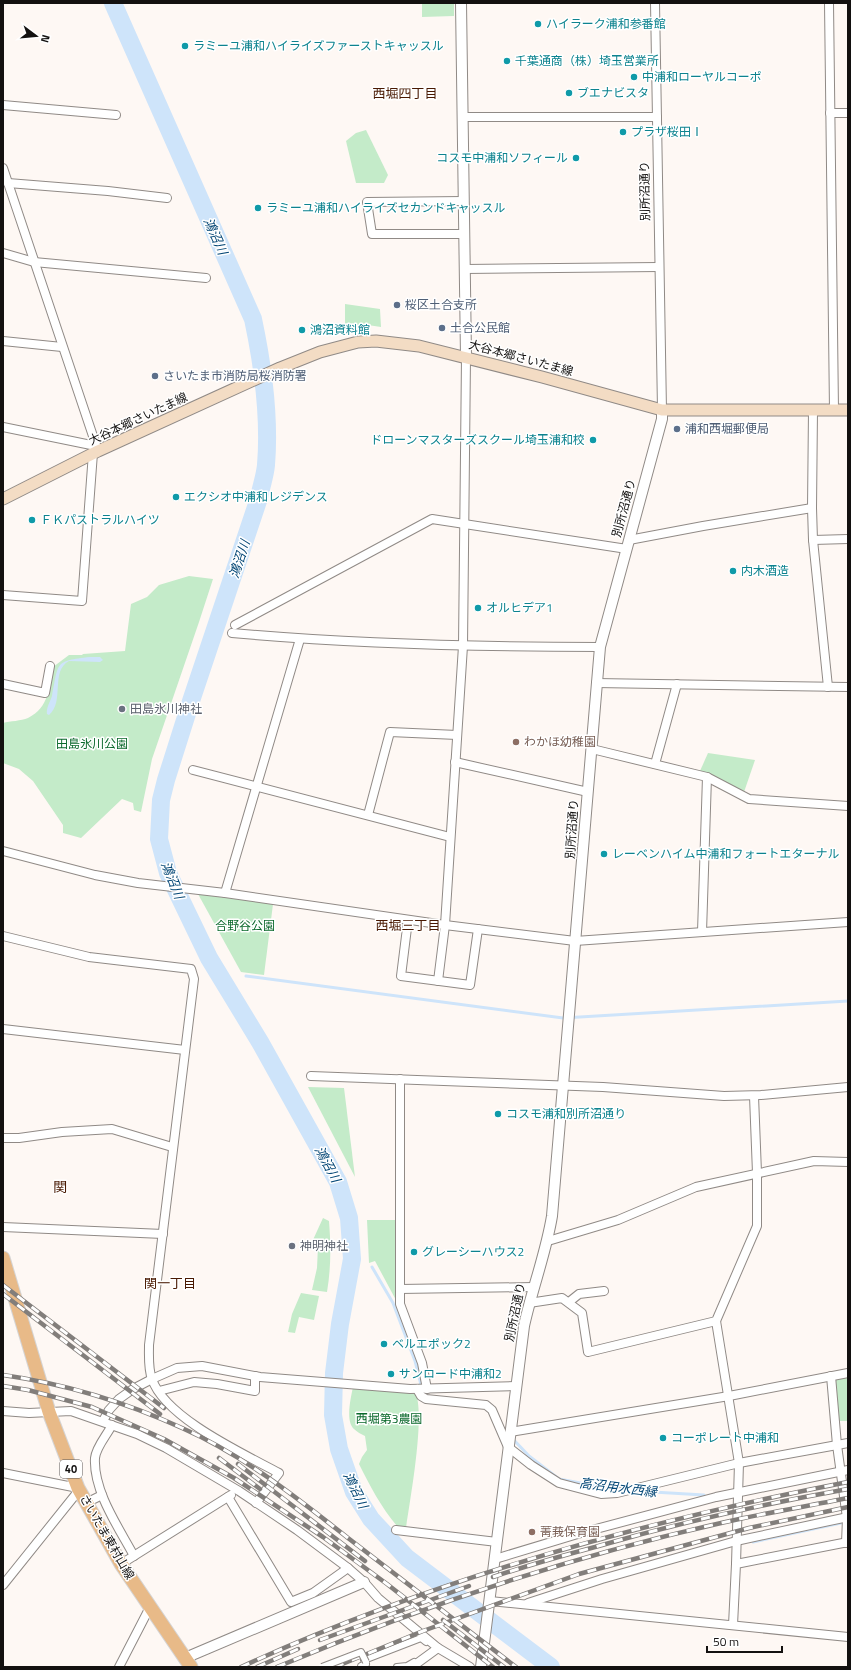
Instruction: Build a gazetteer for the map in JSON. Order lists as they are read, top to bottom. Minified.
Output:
{"streets":{"main road":["大谷本郷さいたま線","40","さいたま東村山線"],"street":["別所沼通り"]},"crossings":[["別所沼通り","大谷本郷さいたま線"]],"districts":["西堀四丁目","西堀三丁目","関","関一丁目"],"water":["鴻沼川","高沼用水西縁"],"parks":["田島氷川公園","合野谷公園","西堀第3農園"],"places":["ハイラーク浦和参番館","ラミーユ浦和ハイライズファーストキャッスル","千葉通商（株）埼玉営業所","中浦和ローヤルコーポ","ブエナビスタ","プラザ桜田Ⅰ","コスモ中浦和ソフィール","ラミーユ浦和ハイライズセカンドキャッスル","桜区土合支所","土合公民館","鴻沼資料館","さいたま市消防局桜消防署","浦和西堀郵便局","ドローンマスターズスクール埼玉浦和校","エクシオ中浦和レジデンス","ＦＫパストラルハイツ","内木酒造","オルヒデア1","田島氷川神社","わかほ幼稚園","レーベンハイム中浦和フォートエターナル","コスモ浦和別所沼通り","神明神社","グレーシーハウス2","ベルエポック2","サンロード中浦和2","コーポレート中浦和","菁莪保育園"],"scale_bar":"50 m","north":"right"}
